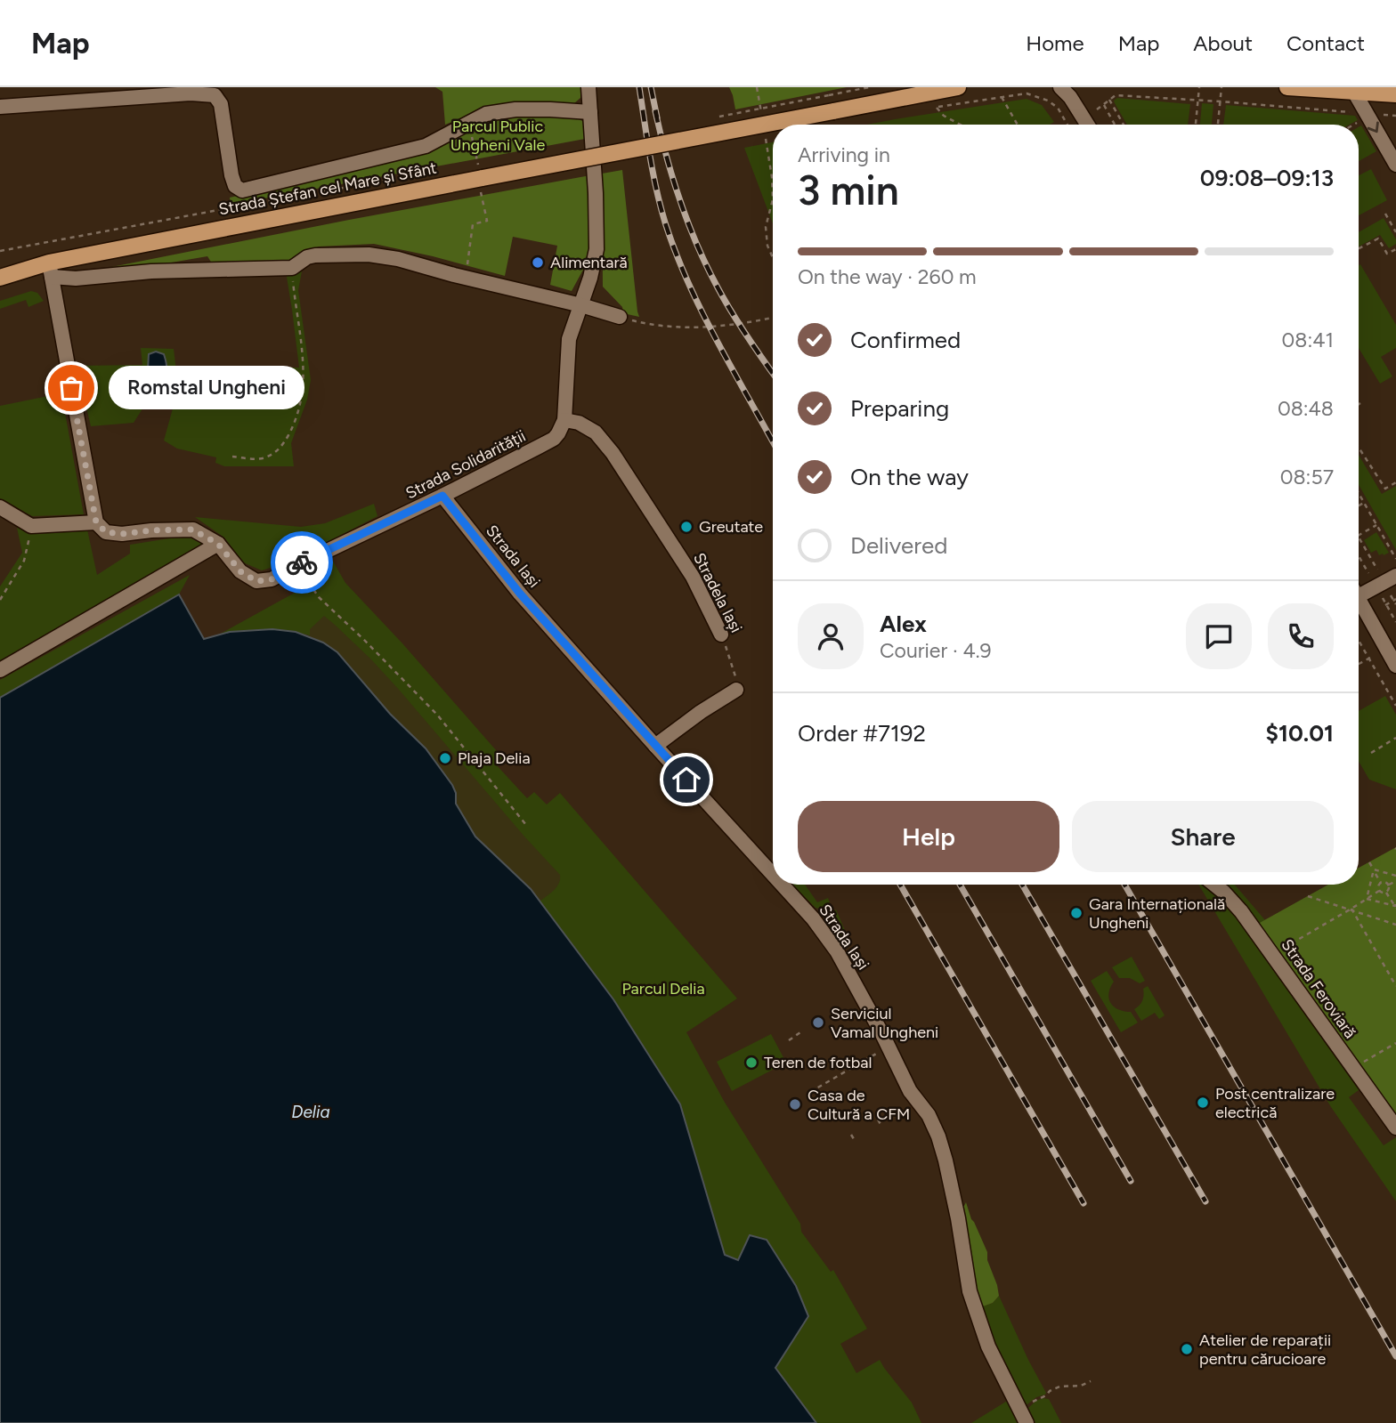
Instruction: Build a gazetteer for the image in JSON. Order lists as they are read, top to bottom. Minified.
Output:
{"streets":{"main road":["Strada Ștefan cel Mare și Sfânt"],"street":["Strada Solidarității","Strada Iași","Stradela Iași","Strada Feroviară"]},"crossings":[["Strada Solidarității","Strada Iași"],["Strada Solidarității","Stradela Iași"]],"water":["Delia"],"parks":["Parcul Public Ungheni Vale","Parcul Delia"],"places":["Alimentară","Romstal Ungheni","Greutate","Plaja Delia","Gara Internațională Ungheni","Serviciul Vamal Ungheni","Teren de fotbal","Post centralizare electrică","Casa de Cultură a CFM","Atelier de reparații pentru cărucioare"],"page":{"header":"Map","nav":["Home","Map","About","Contact"],"heading":["3 min","Arriving in","09:08–09:13"],"panel":["Alex","Courier · 4.9","Order #7192","$10.01"],"bar":"On the way · 260 m","list":[["Confirmed","08:41"],["Preparing","08:48"],["On the way","08:57"],"Delivered"],"bubble":"Romstal Ungheni","buttons":["Help","Share"]}}
